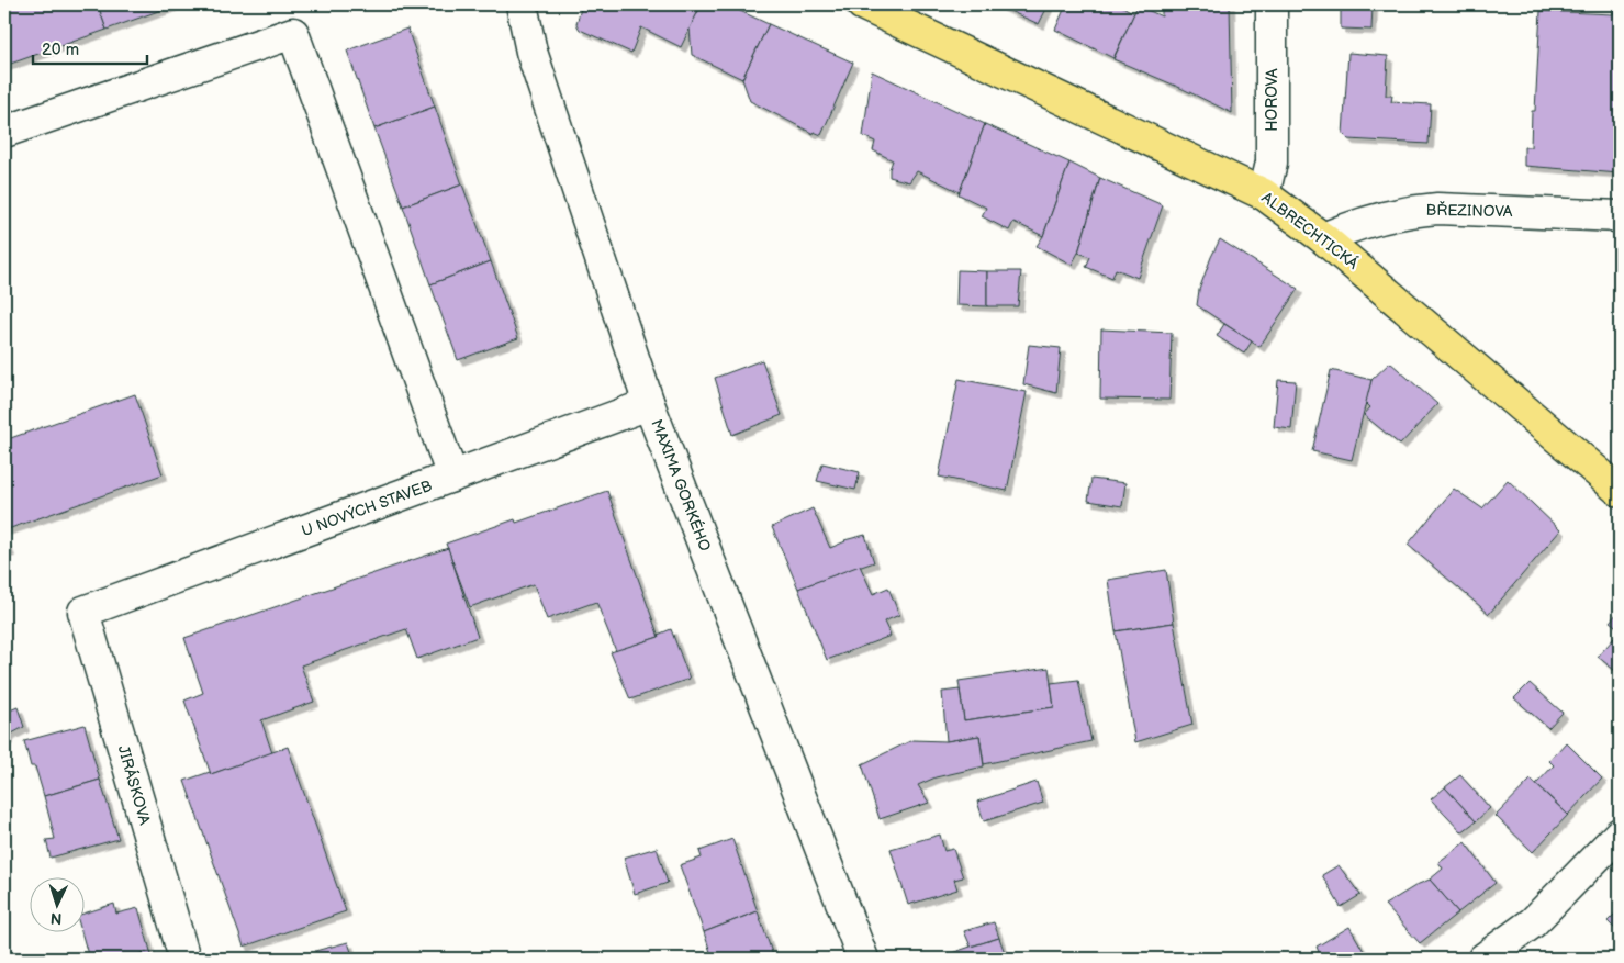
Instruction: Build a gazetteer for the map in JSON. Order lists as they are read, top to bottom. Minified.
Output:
{"streets":{"main road":["ALBRECHTICKÁ"],"street":["HOROVA","BŘEZINOVA","MAXIMA GORKÉHO","U NOVÝCH STAVEB","JIRÁSKOVA"]},"crossings":[["HOROVA","ALBRECHTICKÁ"],["BŘEZINOVA","ALBRECHTICKÁ"],["MAXIMA GORKÉHO","U NOVÝCH STAVEB"],["U NOVÝCH STAVEB","JIRÁSKOVA"]],"scale_bar":"20 m","north":"bottom"}
